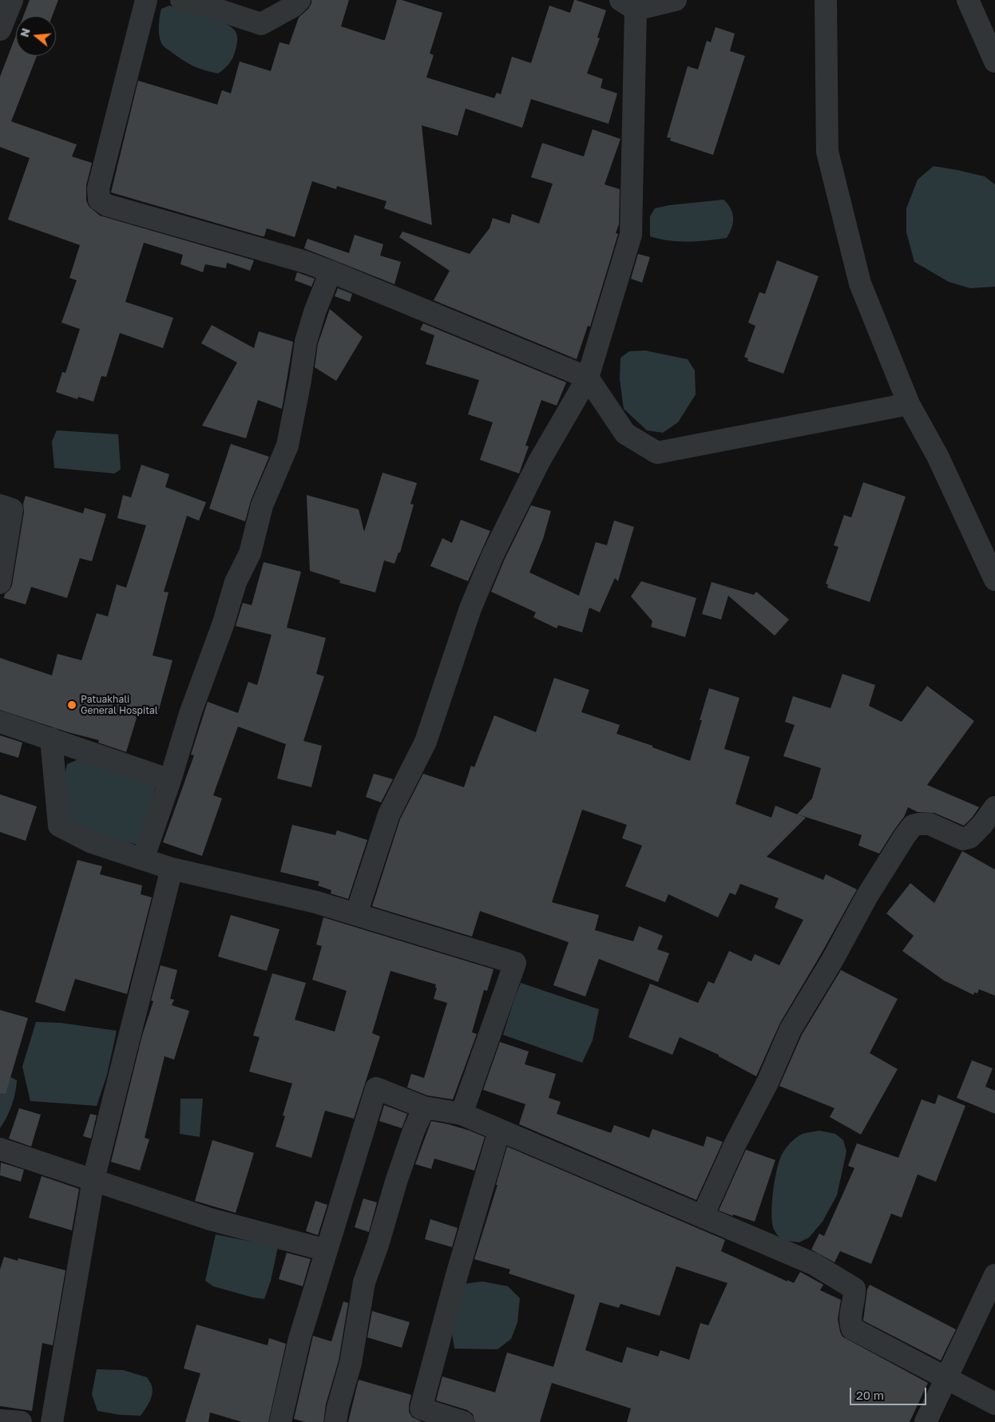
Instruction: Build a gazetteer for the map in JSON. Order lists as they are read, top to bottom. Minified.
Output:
{"places":["Patuakhali General Hospital"],"scale_bar":"20 m","north":"left"}
